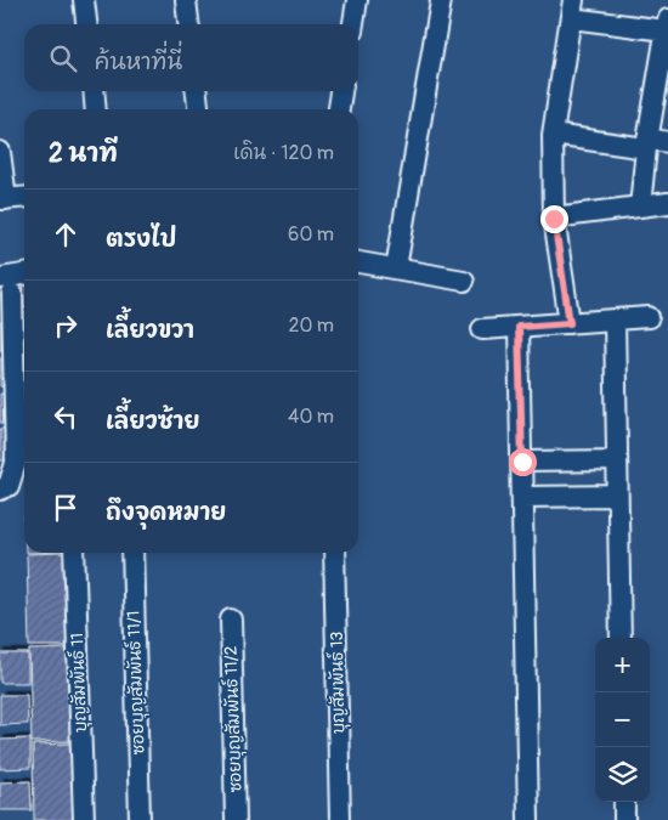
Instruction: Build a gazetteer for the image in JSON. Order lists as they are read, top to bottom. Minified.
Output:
{"streets":{"street":["บุญสัมพันธ์ 11","ซอยบุญสัมพันธ์ 11/1","บุญสัมพันธ์ 13","ซอยบุญสัมพันธ์ 11/2"]},"page":{"search":"ค้นหาที่นี่","heading":["2 นาที","เดิน · 120 m"],"list":[["ตรงไป","60 m"],["เลี้ยวขวา","20 m"],["เลี้ยวซ้าย","40 m"],"ถึงจุดหมาย"],"map_buttons":["+","−"]}}
